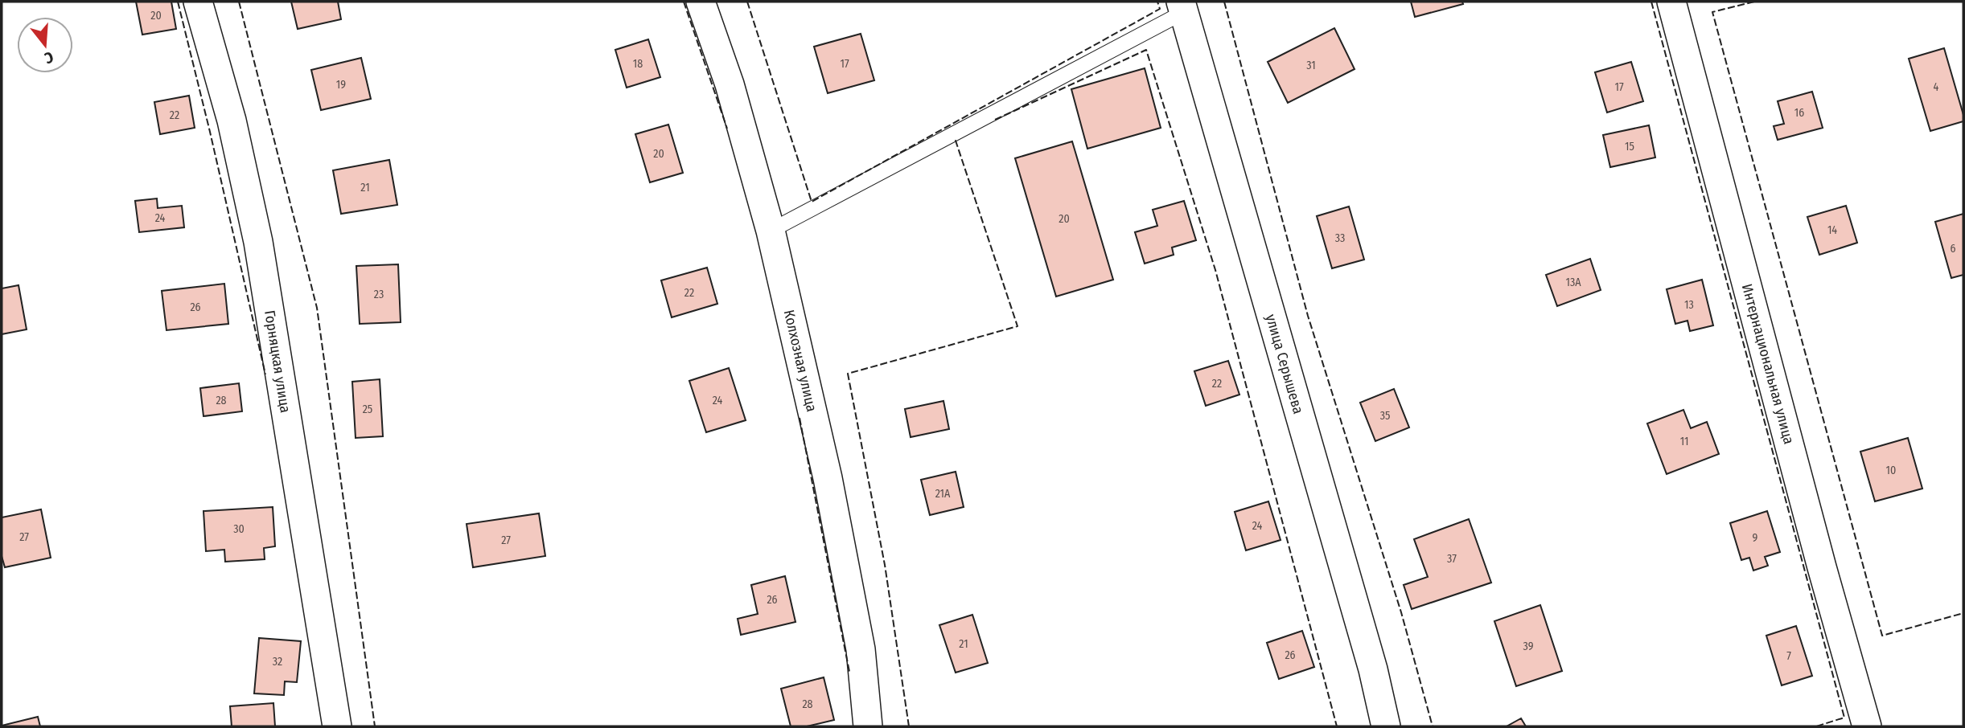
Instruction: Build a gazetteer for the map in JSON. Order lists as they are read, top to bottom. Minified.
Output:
{"streets":{"street":["Колхозная улица","Горняцкая улица","улица Серышева","Интернациональная улица"]},"house_numbers":["20","18","17","31","19","17","4","16","22","15","20","21","24","20","14","33","6","13А","22","23","13","26","22","28","24","25","35","11","10","21А","24","30","27","9","27","37","26","21","39","26","7","32","28"],"north":"bottom"}
